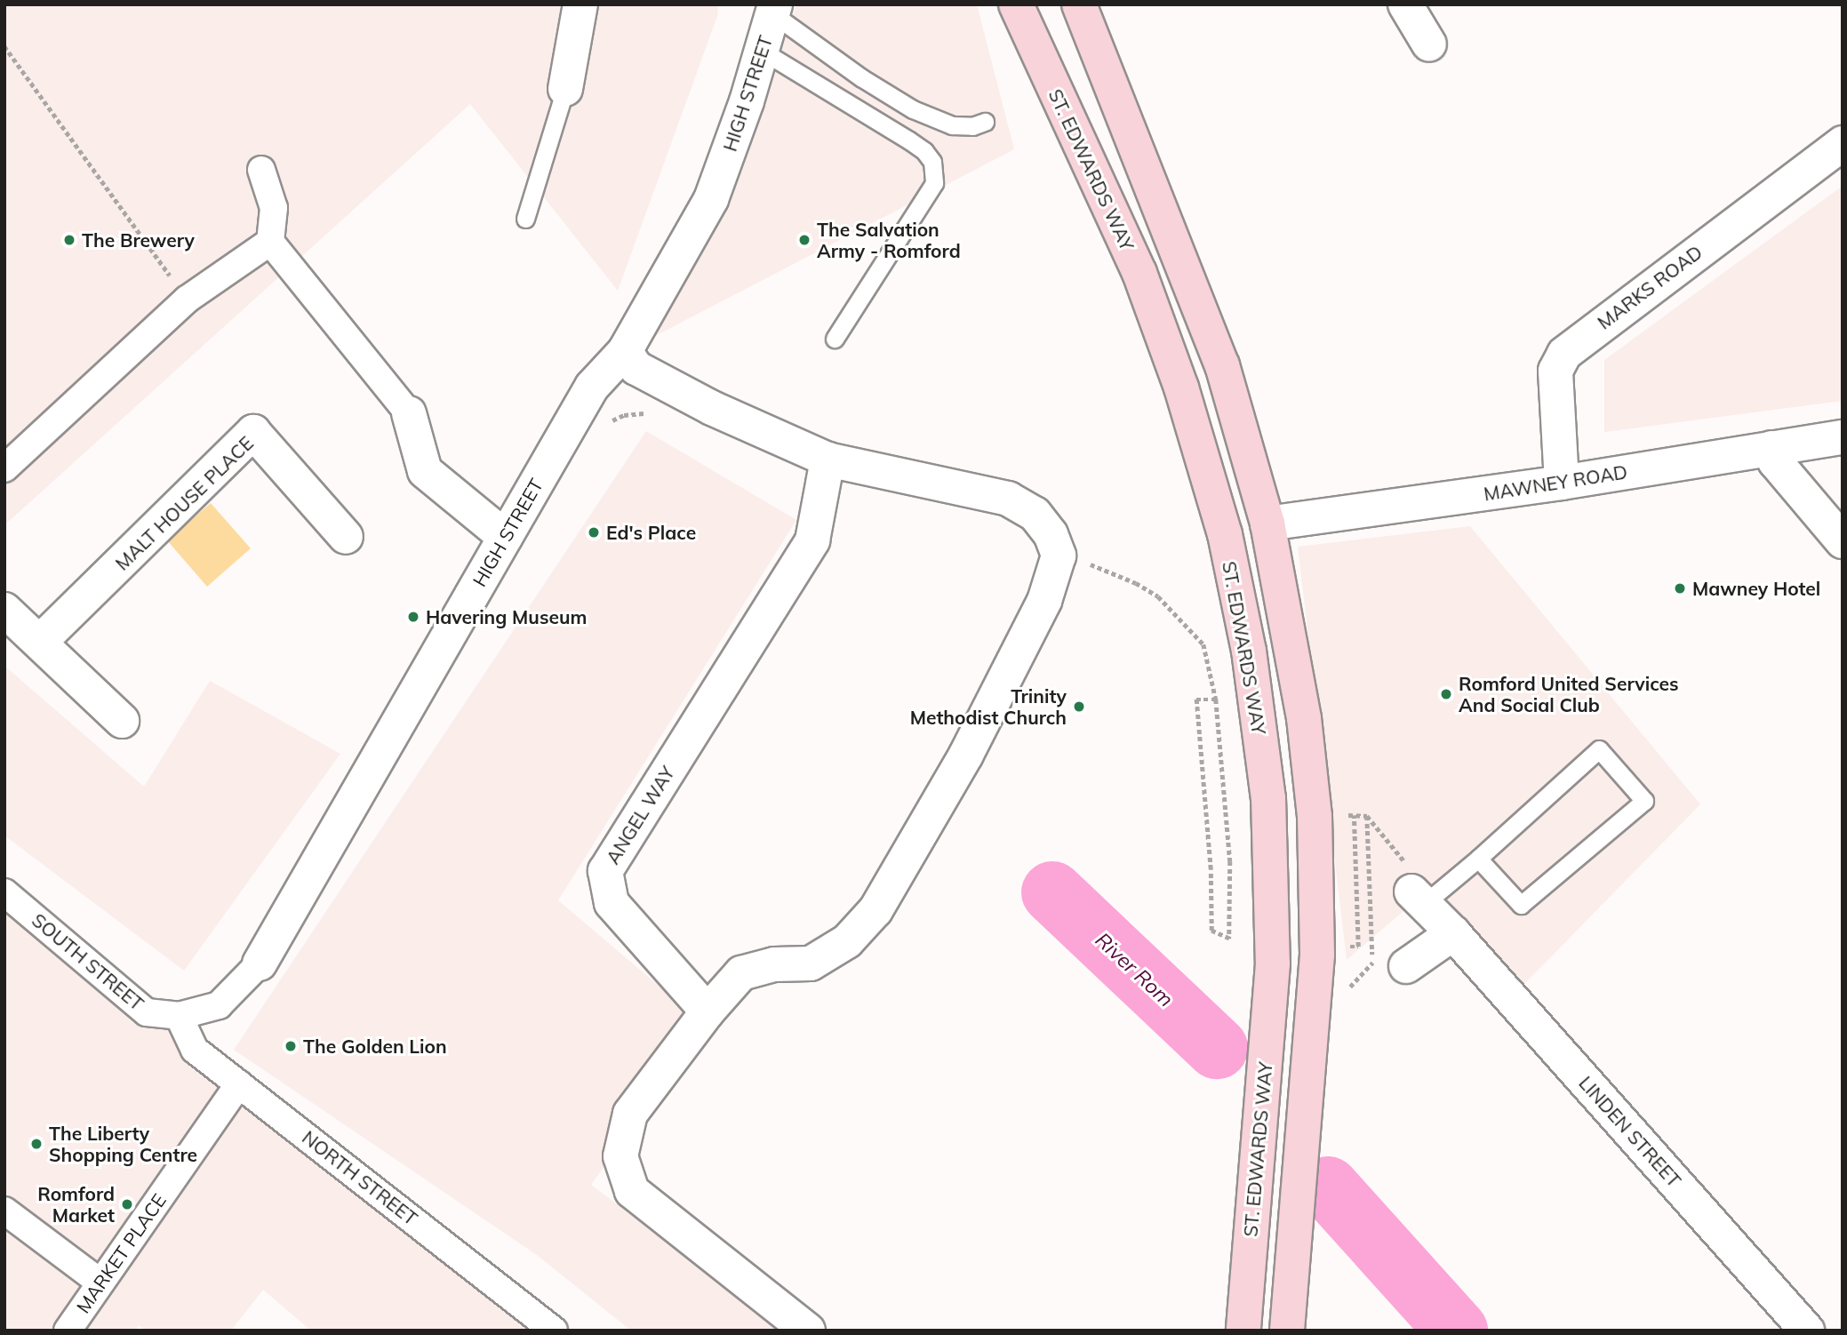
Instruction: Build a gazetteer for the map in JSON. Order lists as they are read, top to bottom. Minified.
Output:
{"streets":{"main road":["ST. EDWARDS WAY"],"street":["HIGH STREET","MARKS ROAD","MAWNEY ROAD","MALT HOUSE PLACE","ANGEL WAY","SOUTH STREET","LINDEN STREET","NORTH STREET","MARKET PLACE"]},"crossings":[["HIGH STREET","SOUTH STREET"],["HIGH STREET","NORTH STREET"],["MARKS ROAD","MAWNEY ROAD"],["SOUTH STREET","NORTH STREET"],["NORTH STREET","MARKET PLACE"]],"water":["River Rom"],"places":["The Brewery","The Salvation Army - Romford","Ed's Place","Mawney Hotel","Havering Museum","Romford United Services And Social Club","Trinity Methodist Church","The Golden Lion","The Liberty Shopping Centre","Romford Market"]}
